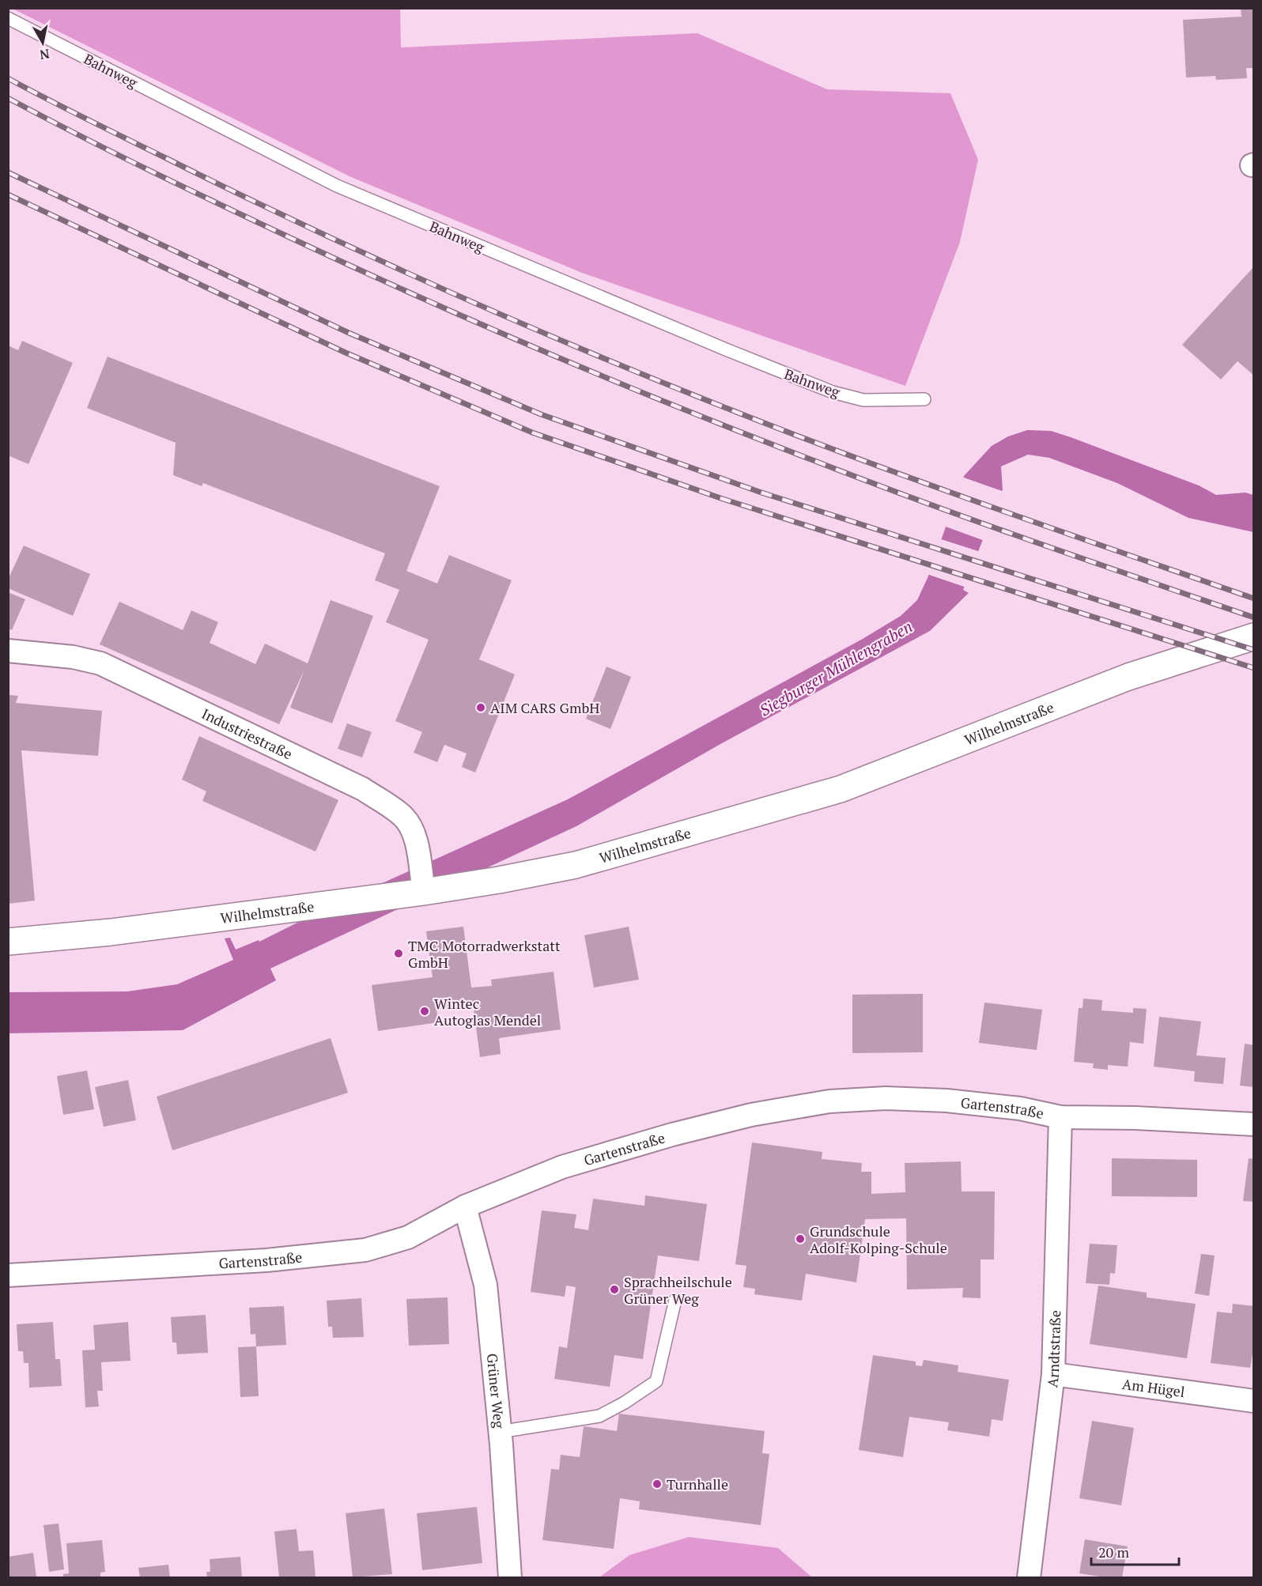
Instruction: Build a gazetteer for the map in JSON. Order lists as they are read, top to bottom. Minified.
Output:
{"streets":{"main road":["Wilhelmstraße"],"street":["Industriestraße","Gartenstraße","Arndtstraße","Am Hügel","Grüner Weg"],"lane":["Bahnweg"]},"crossings":[["Wilhelmstraße","Industriestraße"],["Gartenstraße","Arndtstraße"],["Gartenstraße","Grüner Weg"],["Arndtstraße","Am Hügel"]],"water":["Siegburger Mühlengraben"],"places":["AIM CARS GmbH","TMC Motorradwerkstatt GmbH","Wintec Autoglas Mendel","Grundschule Adolf-Kolping-Schule","Sprachheilschule Grüner Weg","Turnhalle"],"scale_bar":"20 m","north":"bottom"}
